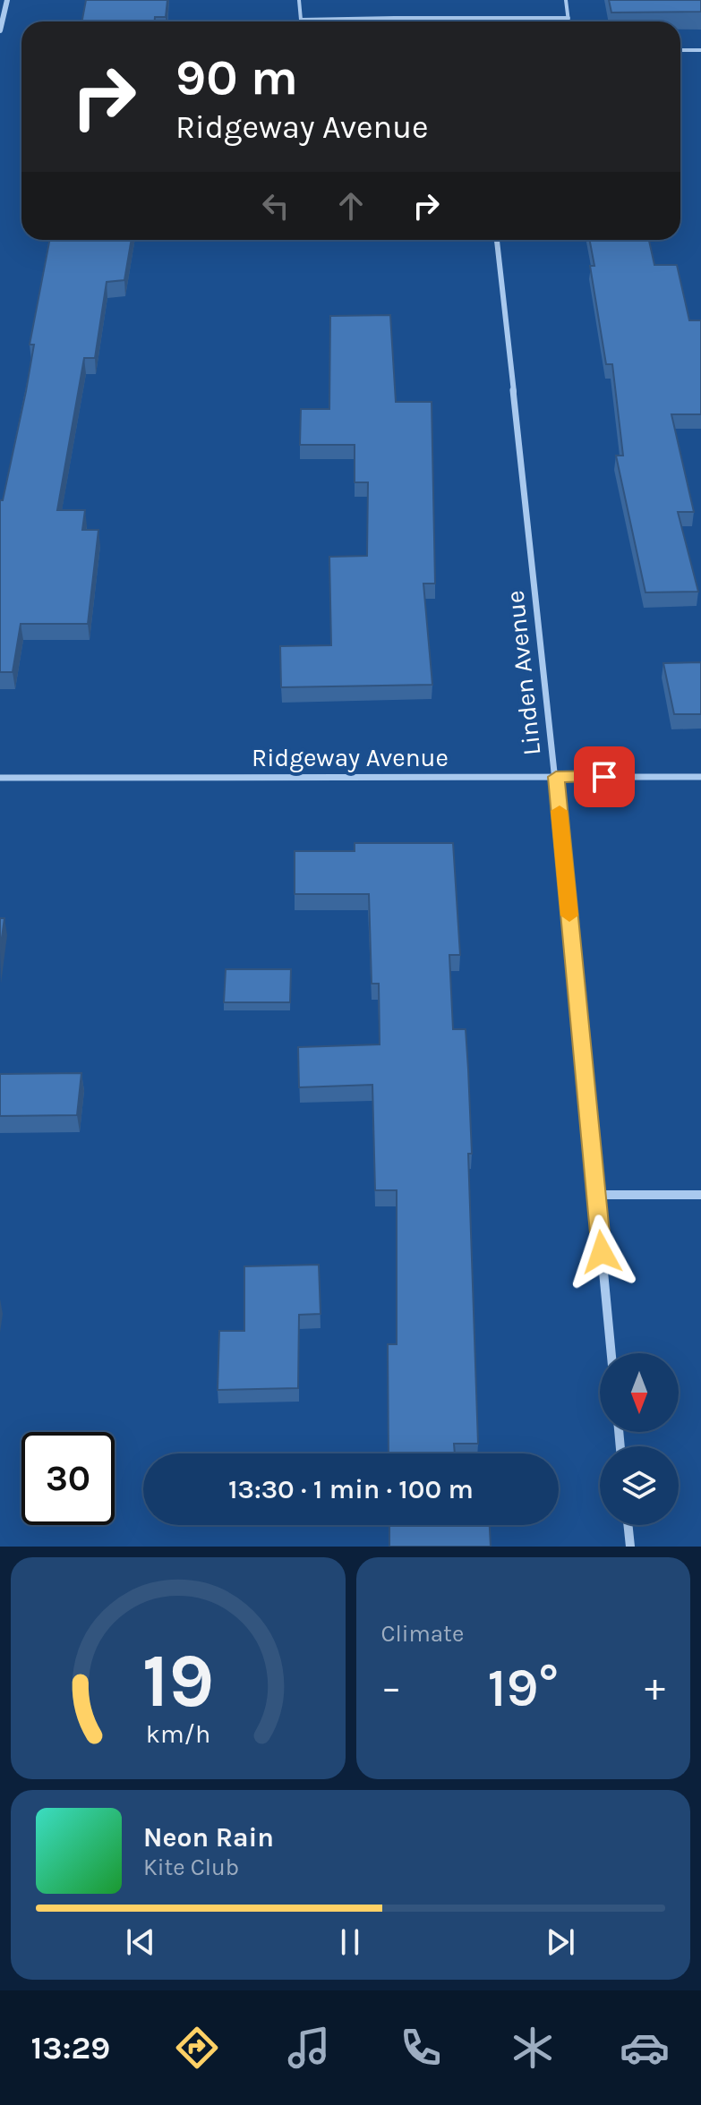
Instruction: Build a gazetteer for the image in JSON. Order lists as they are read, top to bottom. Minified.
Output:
{"streets":{"street":["Linden Avenue","Ridgeway Avenue"]},"crossings":[["Linden Avenue","Ridgeway Avenue"]],"north":"bottom","page":{"turn":["90 m","Ridgeway Avenue"],"limit":"30","trip":"13:30 · 1 min · 100 m","tile":"Climate","heat":["−","19°","+"],"song":["Neon Rain","Kite Club"],"tabs":"13:29","gauge":["19","km/h"]}}
